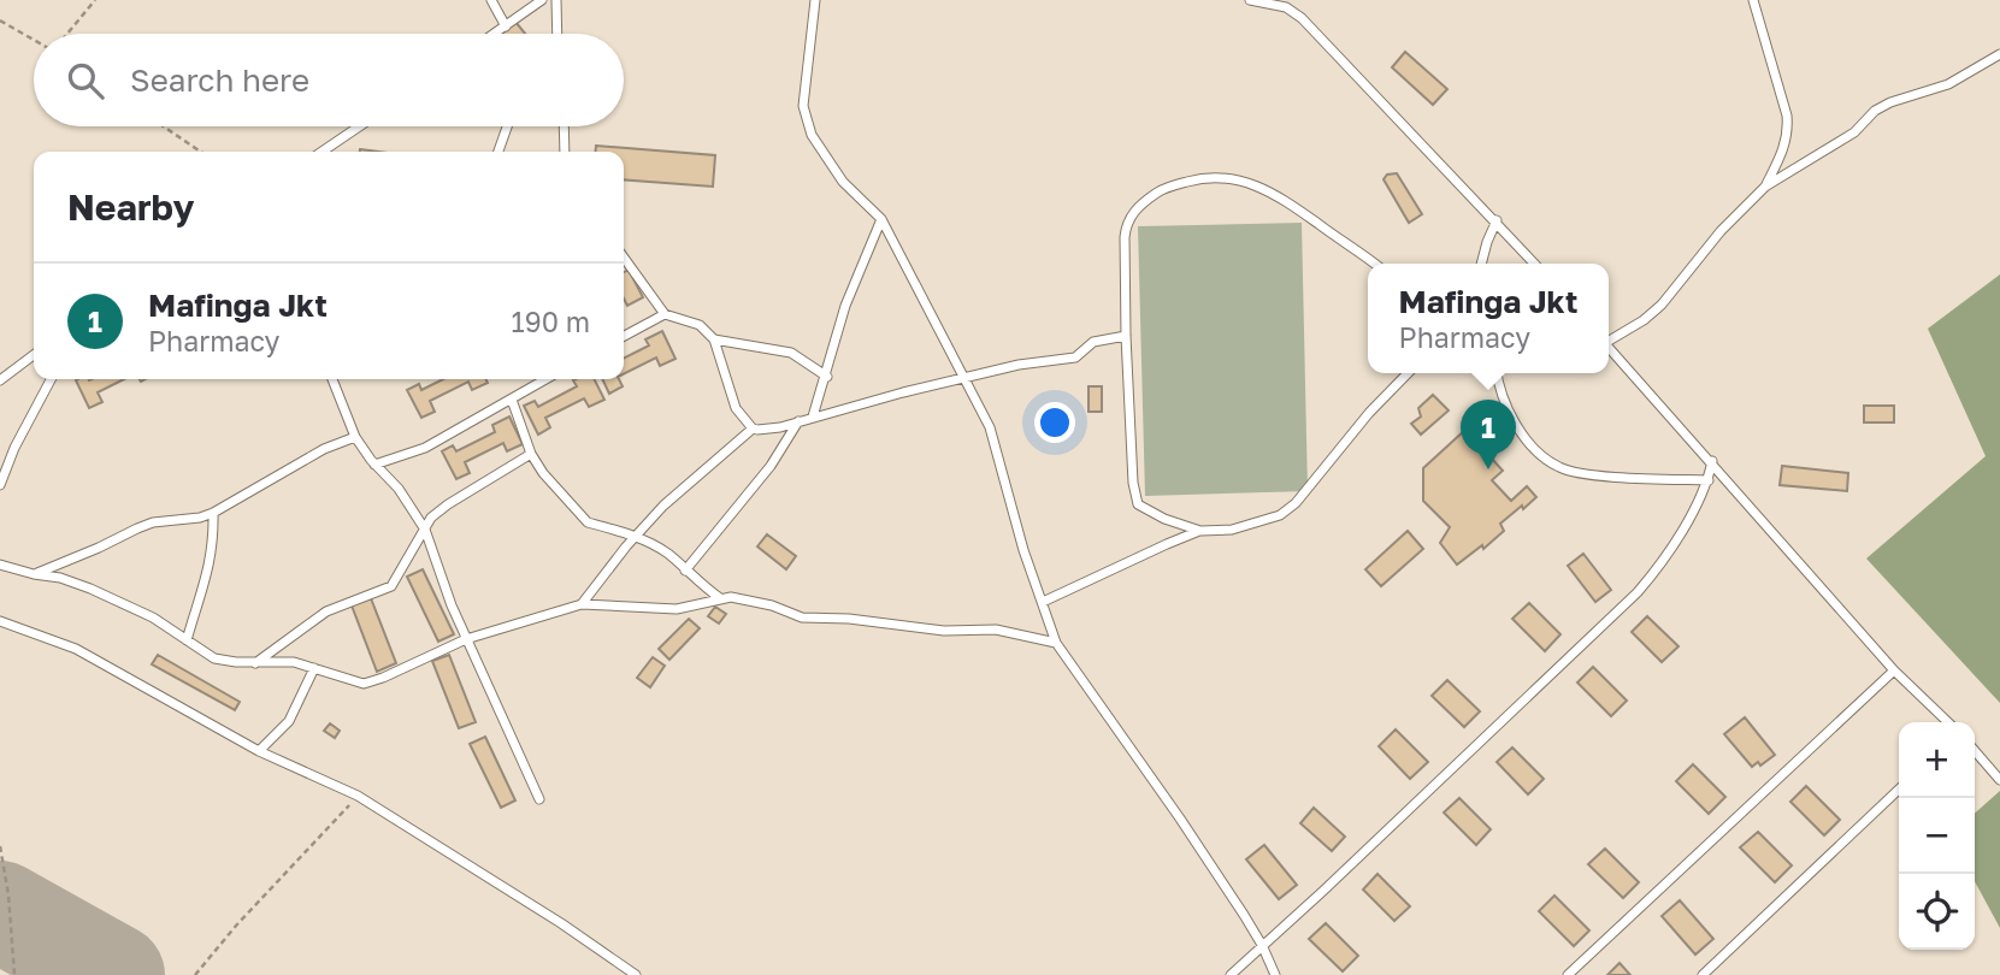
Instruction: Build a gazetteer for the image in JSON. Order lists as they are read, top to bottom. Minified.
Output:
{"page":{"search":"Search here","heading":"Nearby","list":[{"mark":"1","name":"Mafinga Jkt","note":"Pharmacy","value":"190 m"}],"popup":["Mafinga Jkt","Pharmacy"],"pins":"1","map_buttons":["+","−"]}}
